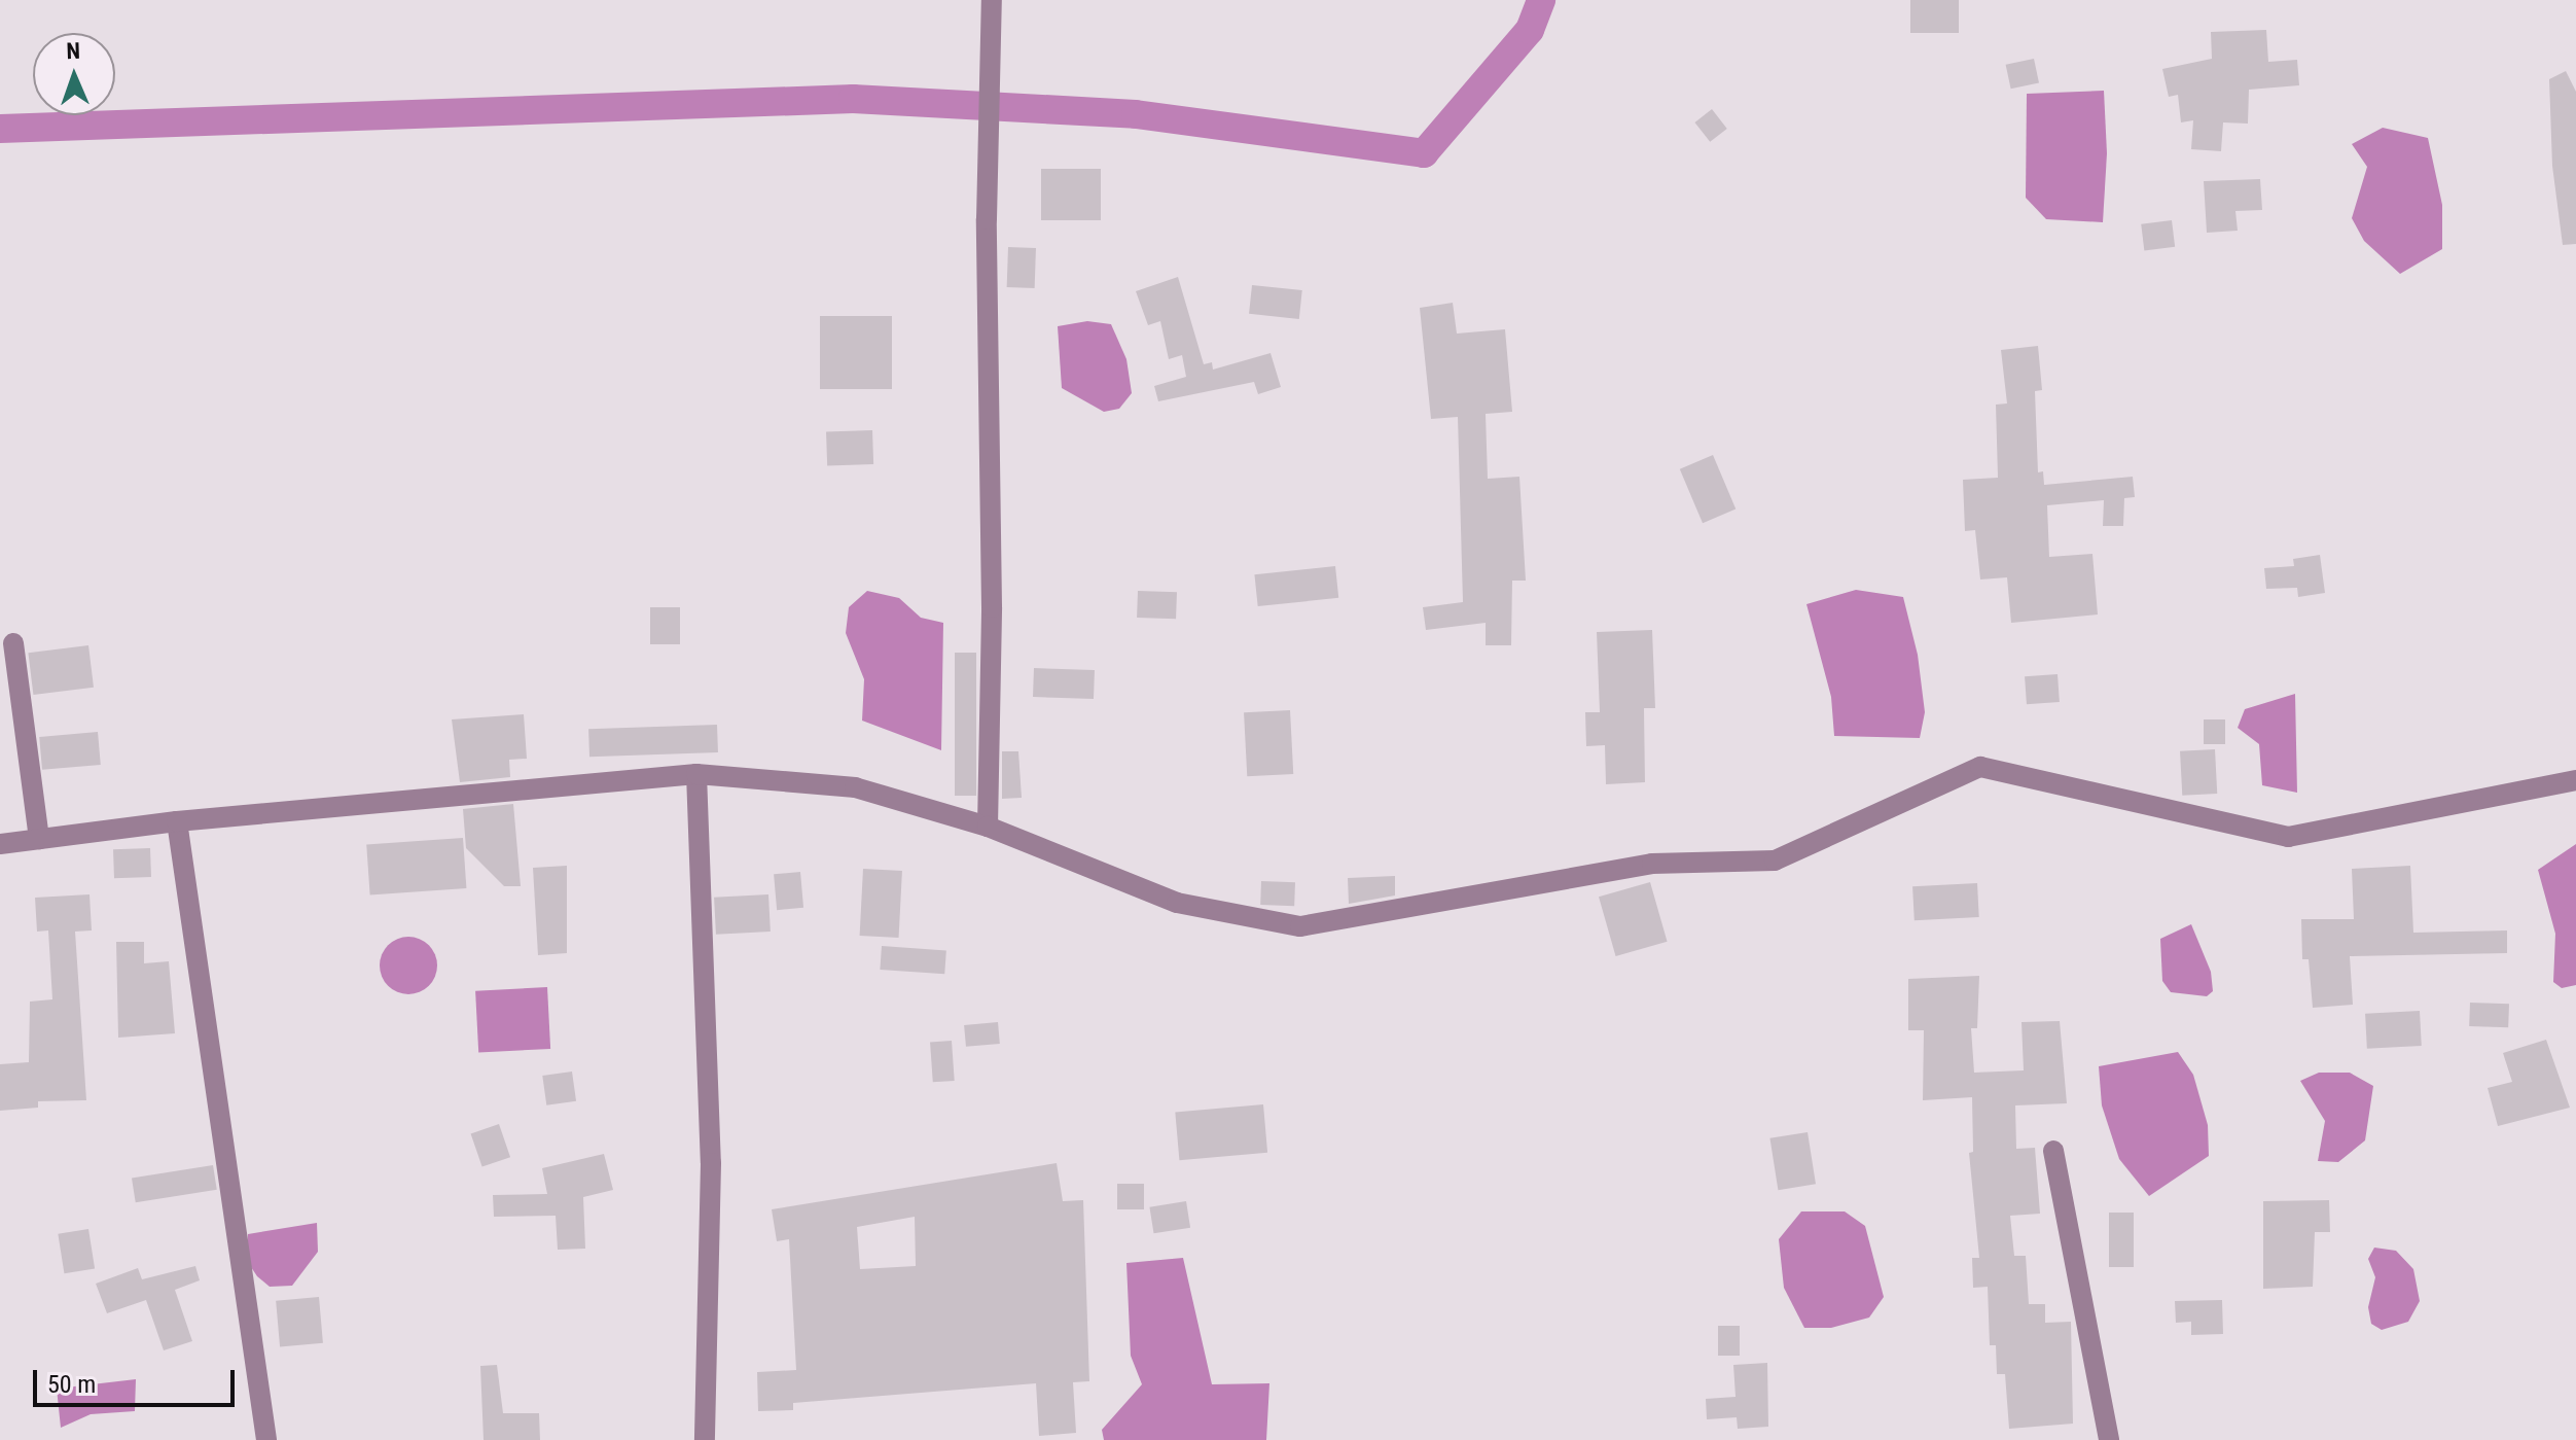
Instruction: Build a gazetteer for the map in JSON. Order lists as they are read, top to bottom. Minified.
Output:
{"scale_bar":"50 m","north":"top"}
